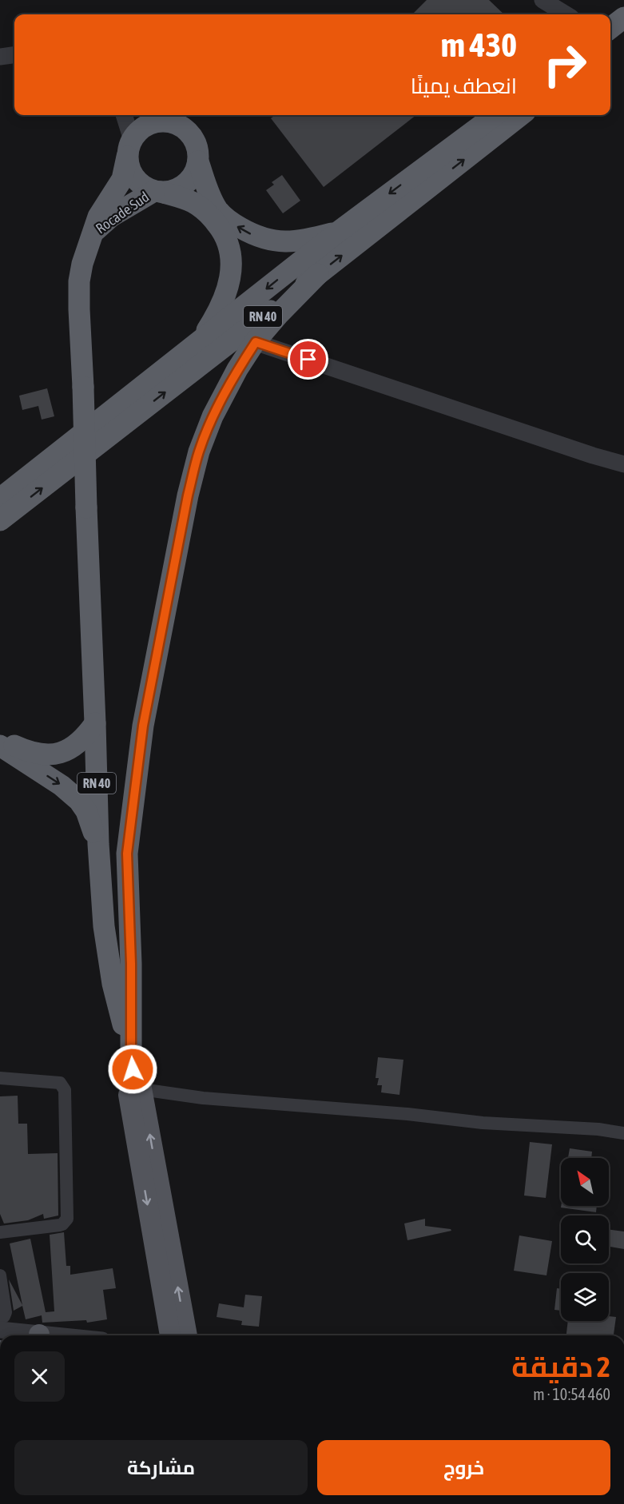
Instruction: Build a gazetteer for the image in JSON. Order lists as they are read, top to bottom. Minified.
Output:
{"streets":{"highway":["Rocade Sud","RN 40"]},"crossings":[["Rocade Sud","RN 40"]],"north":"top left","page":{"turn":["430 m","انعطف يمينًا"],"heading":["2 دقيقة","460 m · 10:54"],"buttons":["خروج","مشاركة"]}}
